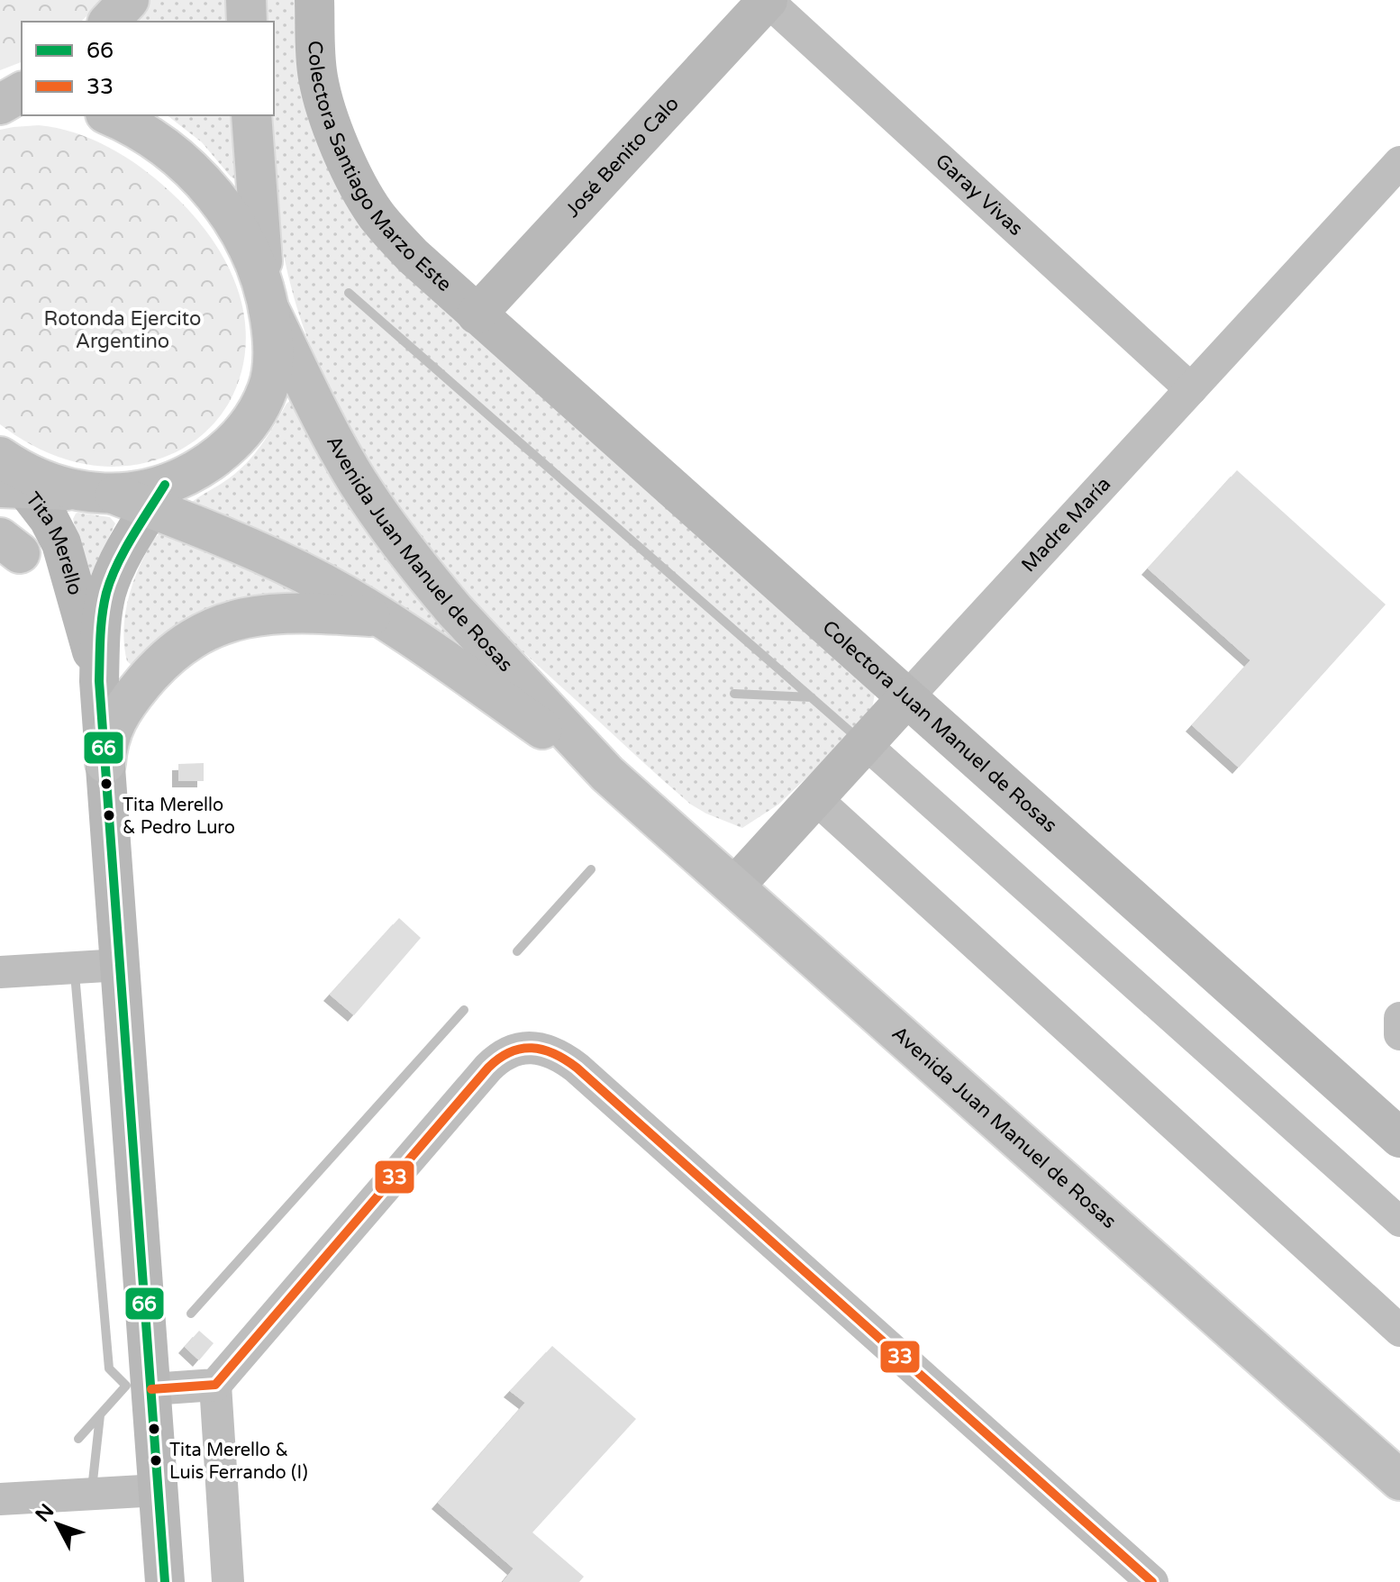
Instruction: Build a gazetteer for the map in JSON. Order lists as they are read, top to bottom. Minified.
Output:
{"streets":{"highway":["Avenida Juan Manuel de Rosas"],"street":["José Benito Calo","Colectora Santiago Marzo Este","Garay Vivas","Madre María","Tita Merello","Colectora Juan Manuel de Rosas"]},"crossings":[["José Benito Calo","Colectora Santiago Marzo Este"],["José Benito Calo","Garay Vivas"],["José Benito Calo","Colectora Juan Manuel de Rosas"],["Colectora Santiago Marzo Este","Colectora Juan Manuel de Rosas"],["Garay Vivas","Madre María"],["Madre María","Avenida Juan Manuel de Rosas"],["Madre María","Colectora Juan Manuel de Rosas"],["Tita Merello","Avenida Juan Manuel de Rosas"]],"parks":["Rotonda Ejercito Argentino"],"places":["Tita Merello & Pedro Luro","Tita Merello & Luis Ferrando (I)"],"lines":["transit line 66","transit line 33"],"legend":["66","33"],"north":"top left"}
